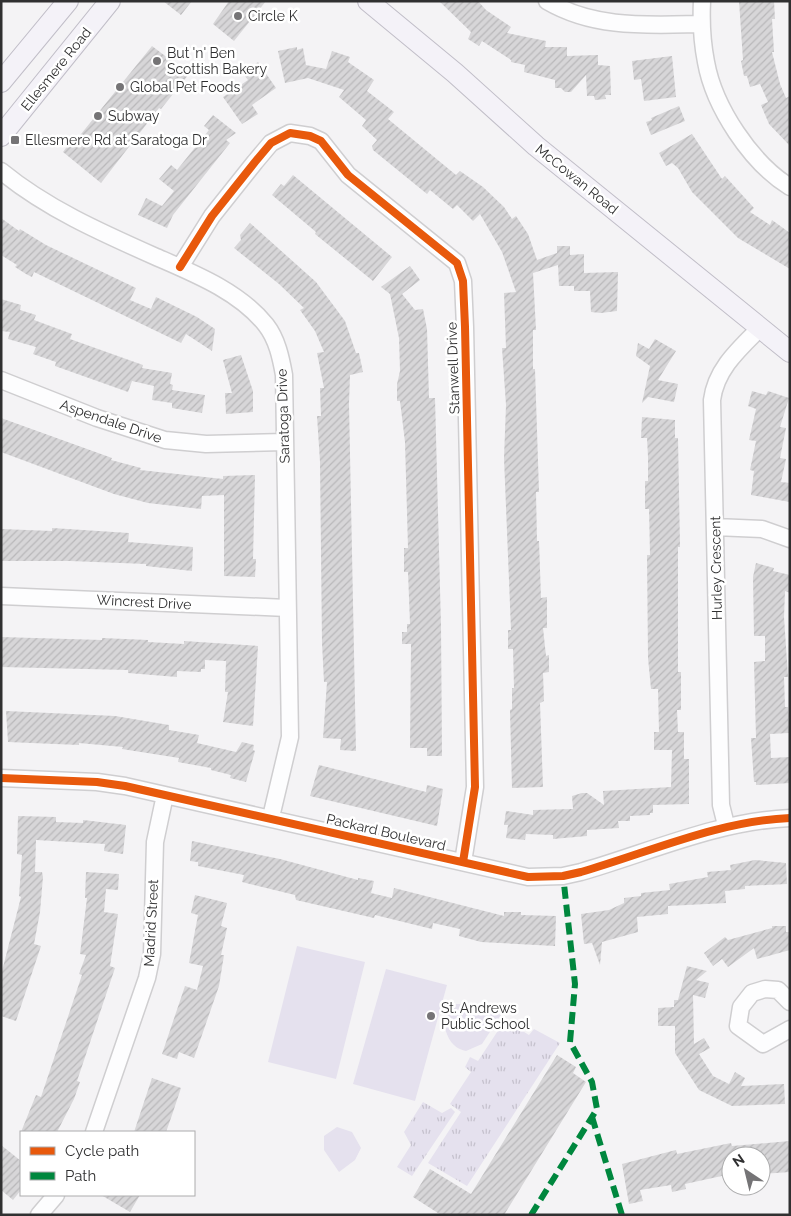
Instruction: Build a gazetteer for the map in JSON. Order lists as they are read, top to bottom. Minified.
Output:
{"streets":{"main road":["Ellesmere Road","McCowan Road"],"street":["Stanwell Drive","Saratoga Drive","Aspendale Drive","Hurley Crescent","Wincrest Drive","Packard Boulevard","Madrid Street"]},"crossings":[["McCowan Road","Hurley Crescent"],["Stanwell Drive","Saratoga Drive"],["Stanwell Drive","Packard Boulevard"],["Saratoga Drive","Aspendale Drive"],["Saratoga Drive","Wincrest Drive"],["Saratoga Drive","Packard Boulevard"],["Hurley Crescent","Packard Boulevard"],["Packard Boulevard","Madrid Street"]],"places":{"other":["Circle K","But 'n' Ben Scottish Bakery","Global Pet Foods","Subway","St. Andrews Public School"],"transit":["Ellesmere Rd at Saratoga Dr"]},"legend":["Cycle path","Path"],"north":"top left"}
